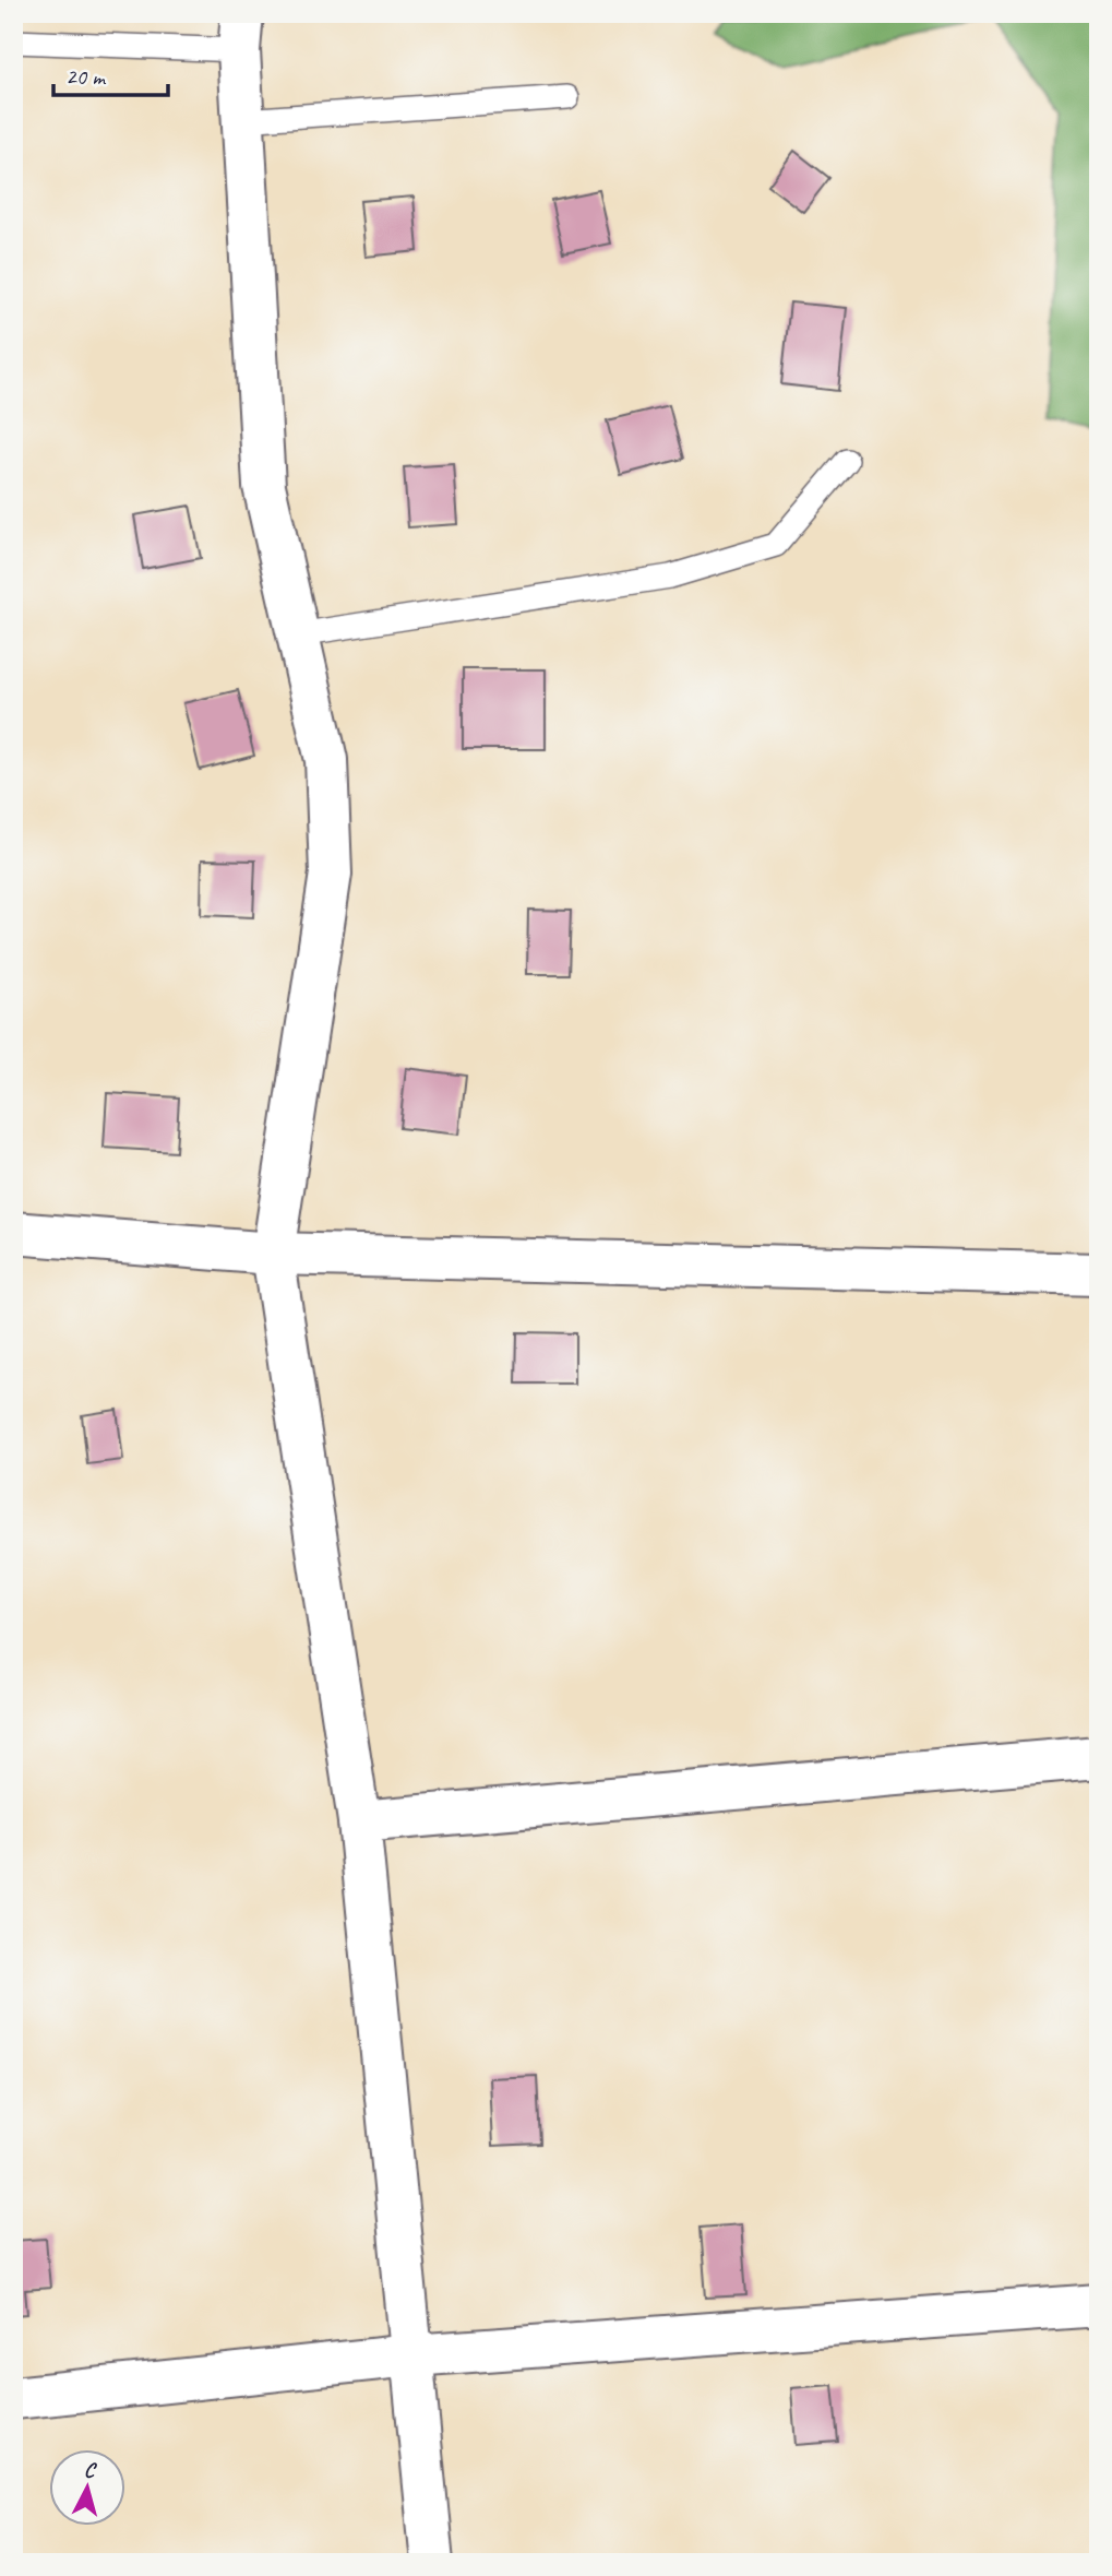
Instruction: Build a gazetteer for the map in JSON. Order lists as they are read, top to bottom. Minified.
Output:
{"scale_bar":"20 m","north":"top"}
